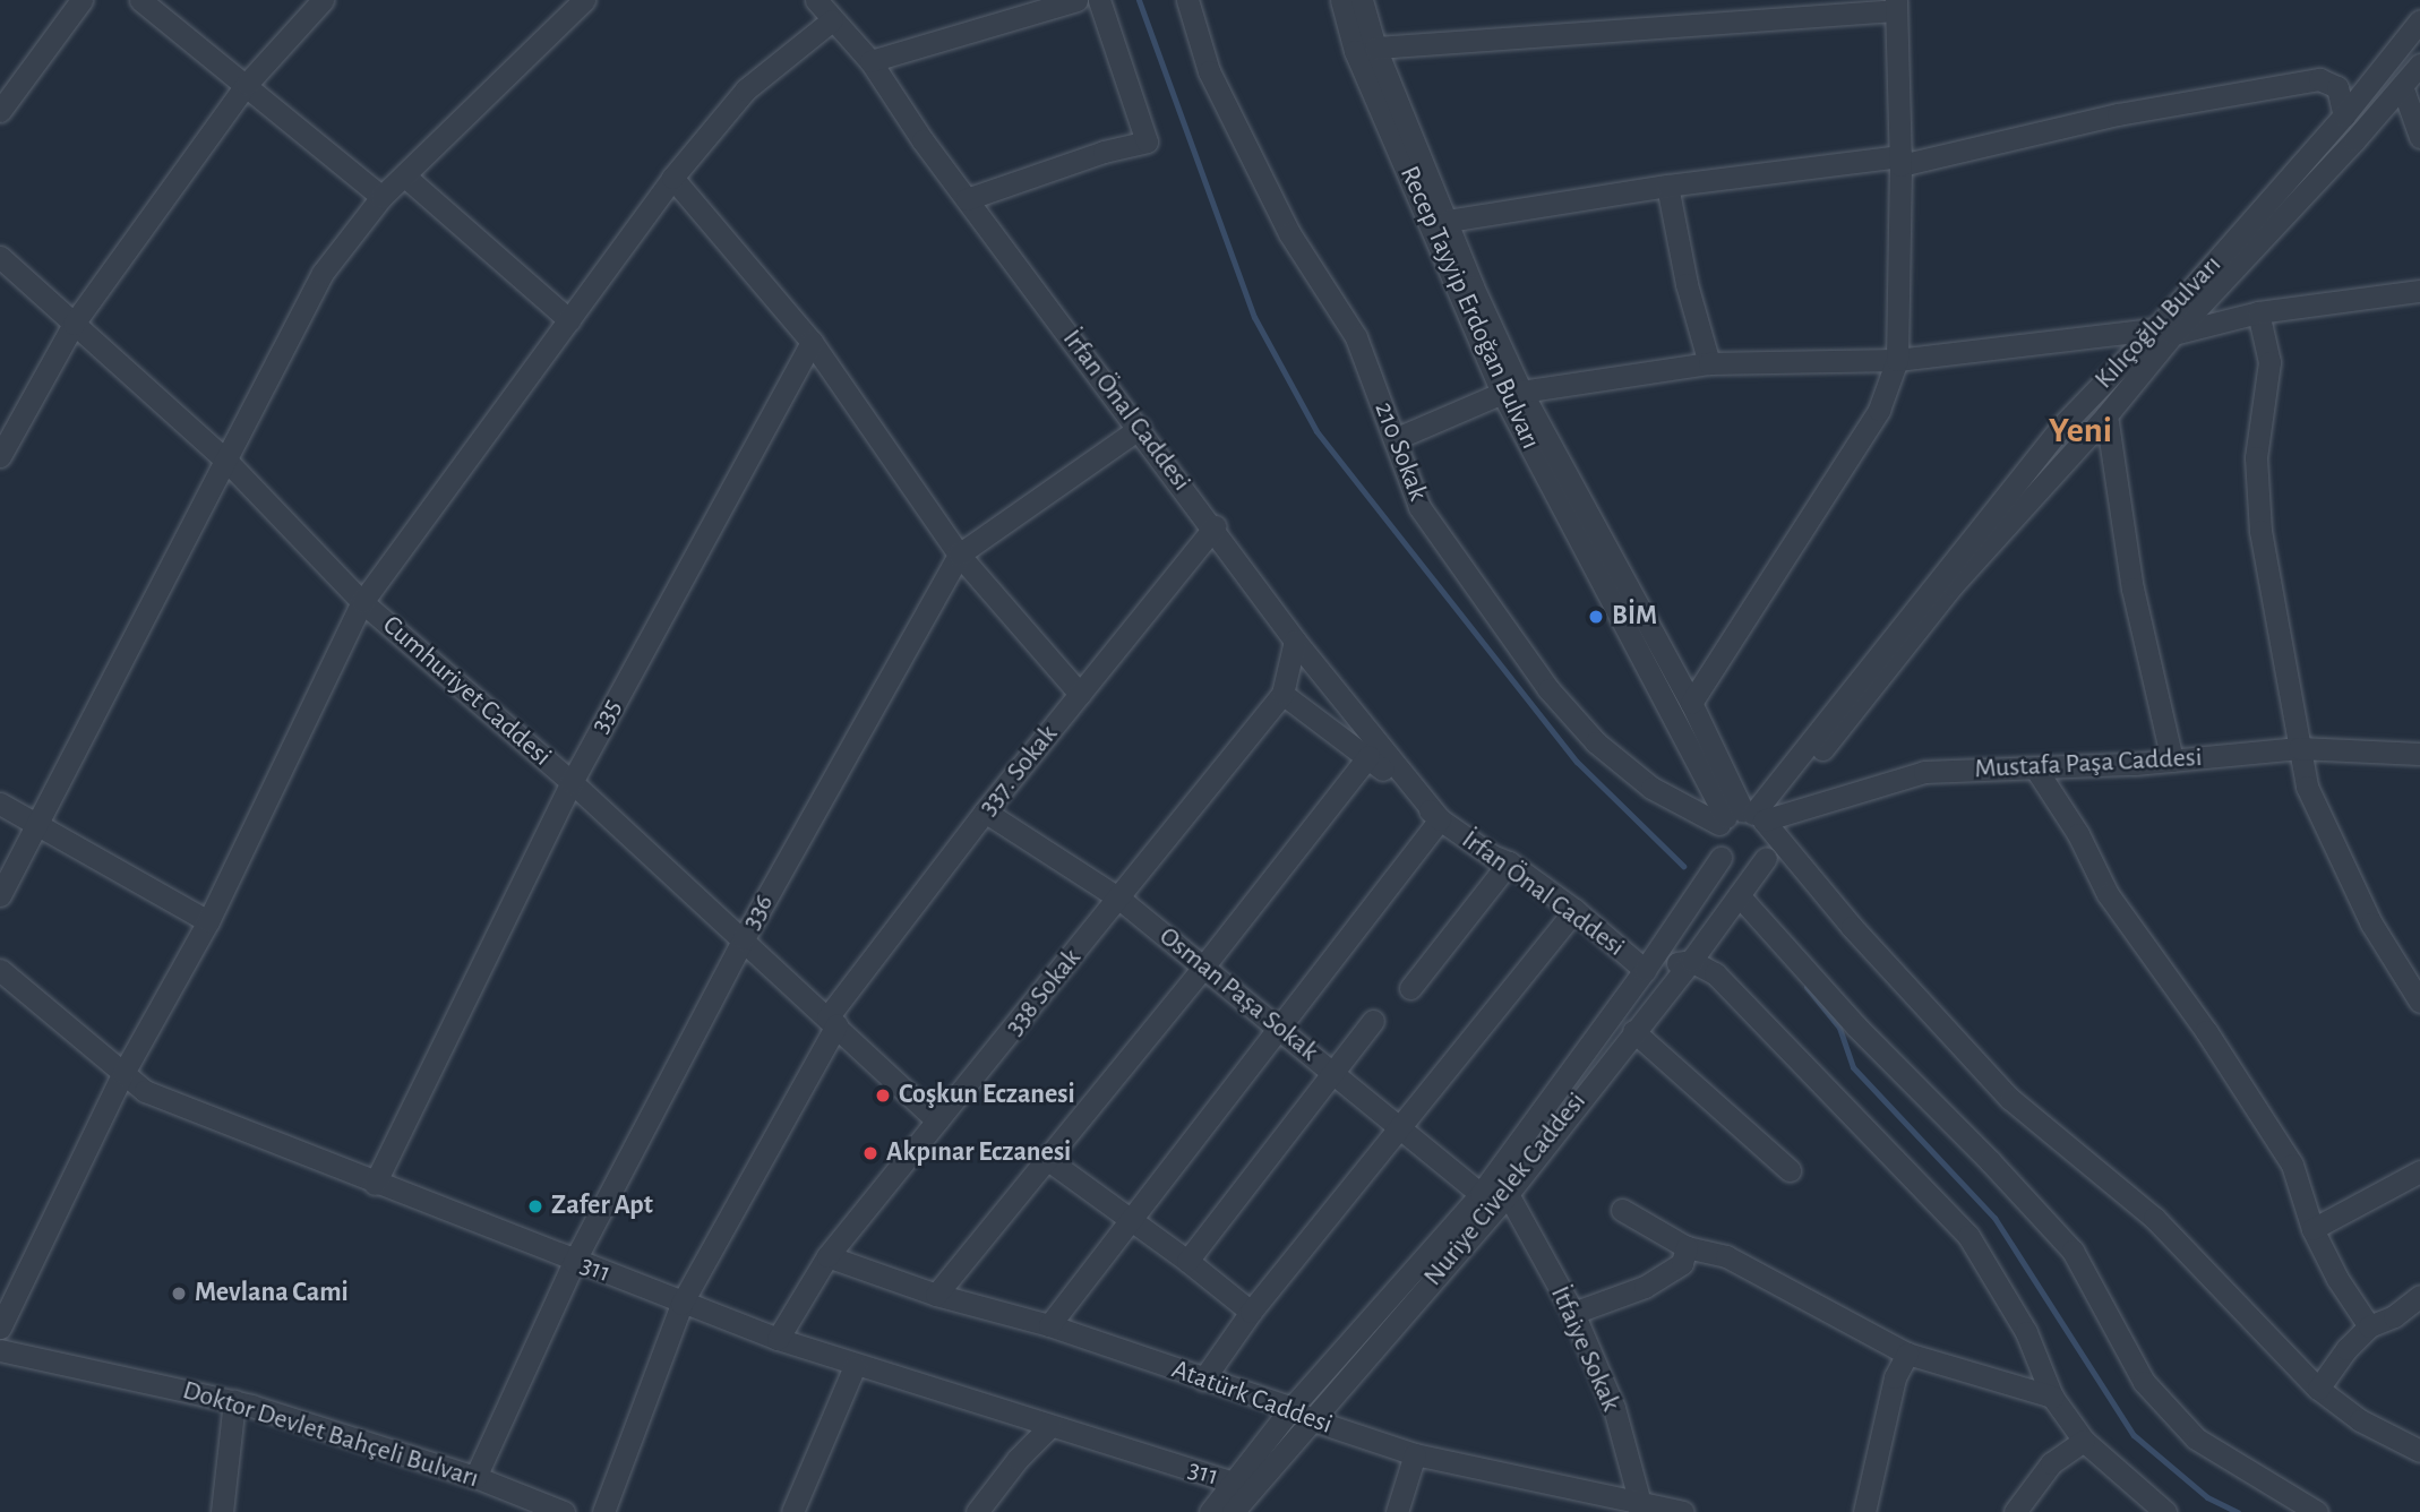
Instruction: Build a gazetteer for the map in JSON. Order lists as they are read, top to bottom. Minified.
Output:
{"streets":{"street":["Recep Tayyip Erdoğan Bulvarı","Kılıçoğlu Bulvarı","İrfan Önal Caddesi","210 Sokak","Cumhuriyet Caddesi","335","Mustafa Paşa Caddesi","337. Sokak","336","338 Sokak","Osman Paşa Sokak","Nuriye Civelek Caddesi","311","İtfaiye Sokak","Atatürk Caddesi","Doktor Devlet Bahçeli Bulvarı"]},"crossings":[["Recep Tayyip Erdoğan Bulvarı","Kılıçoğlu Bulvarı"],["Recep Tayyip Erdoğan Bulvarı","210 Sokak"],["Recep Tayyip Erdoğan Bulvarı","Mustafa Paşa Caddesi"],["Kılıçoğlu Bulvarı","210 Sokak"],["Kılıçoğlu Bulvarı","Mustafa Paşa Caddesi"],["İrfan Önal Caddesi","337. Sokak"],["İrfan Önal Caddesi","336"],["İrfan Önal Caddesi","338 Sokak"],["İrfan Önal Caddesi","Nuriye Civelek Caddesi"],["210 Sokak","Mustafa Paşa Caddesi"],["Cumhuriyet Caddesi","335"],["Cumhuriyet Caddesi","337. Sokak"],["Cumhuriyet Caddesi","336"],["Cumhuriyet Caddesi","338 Sokak"],["335","311"],["337. Sokak","Osman Paşa Sokak"],["337. Sokak","311"],["336","311"],["336","Doktor Devlet Bahçeli Bulvarı"],["338 Sokak","Osman Paşa Sokak"],["338 Sokak","311"],["338 Sokak","Atatürk Caddesi"],["Osman Paşa Sokak","Nuriye Civelek Caddesi"],["Nuriye Civelek Caddesi","311"],["Nuriye Civelek Caddesi","İtfaiye Sokak"],["Nuriye Civelek Caddesi","Atatürk Caddesi"],["İtfaiye Sokak","Atatürk Caddesi"]],"districts":["Yeni"],"places":["BİM","Coşkun Eczanesi","Akpınar Eczanesi","Zafer Apt","Mevlana Cami"]}
